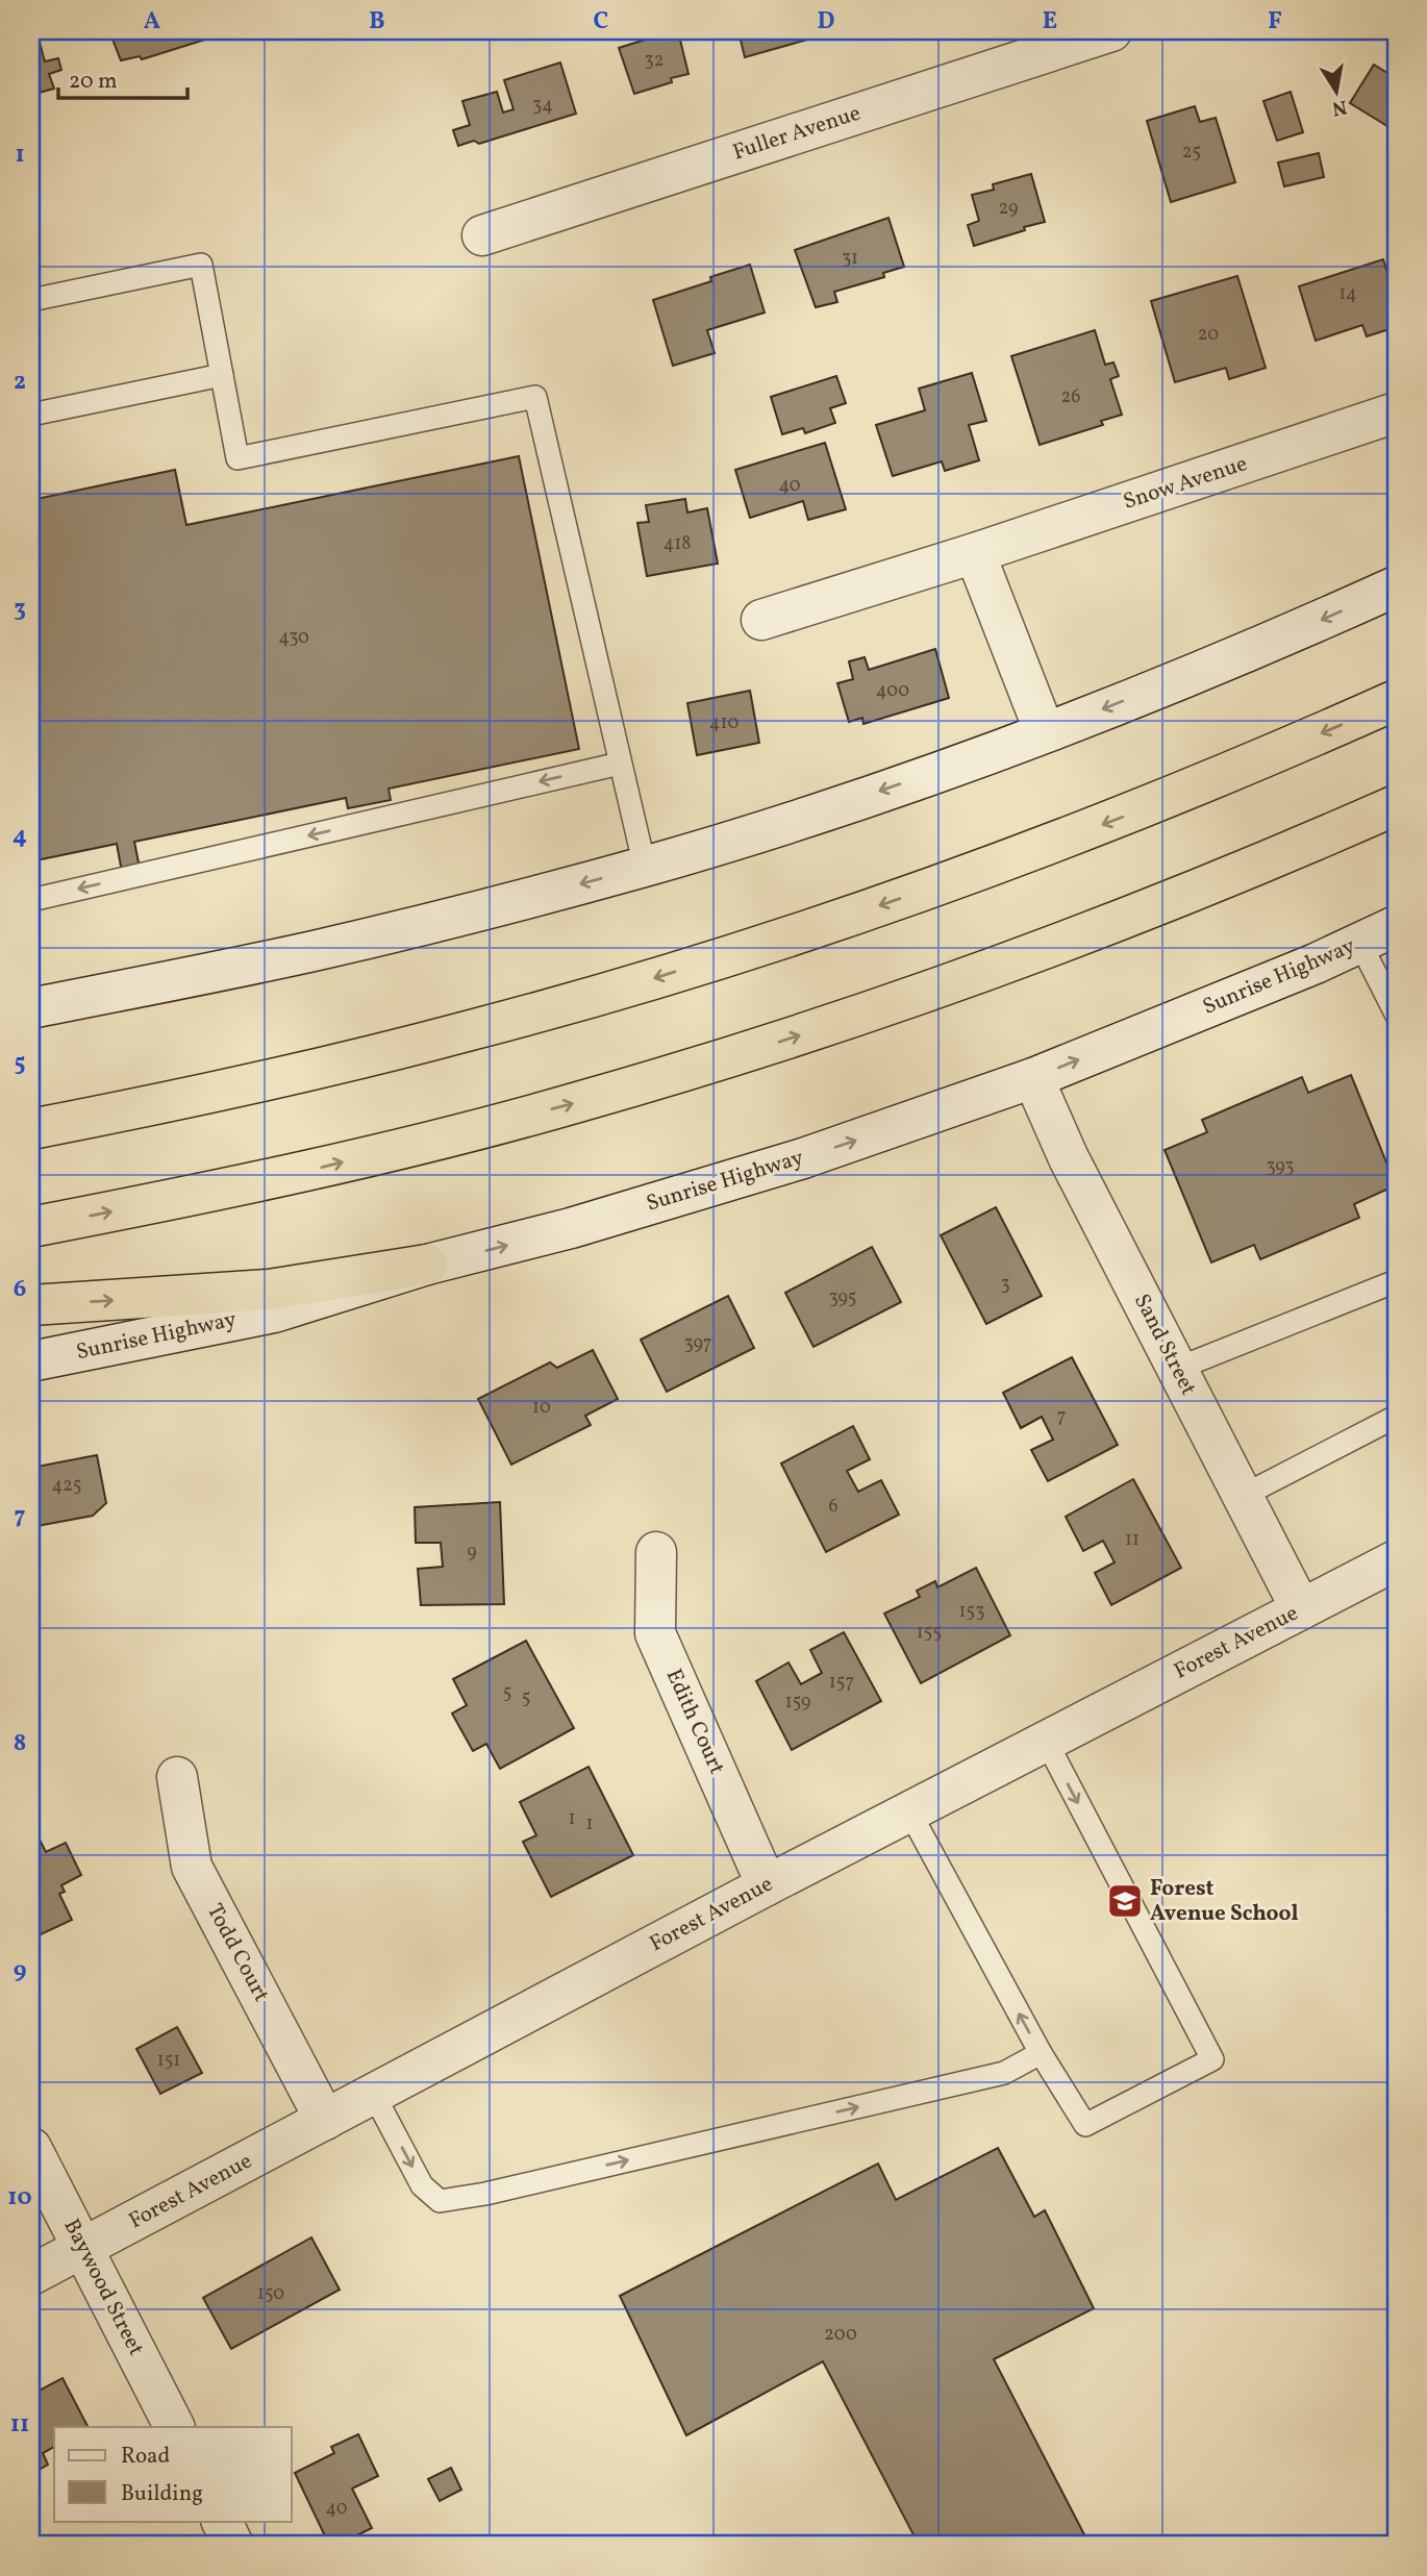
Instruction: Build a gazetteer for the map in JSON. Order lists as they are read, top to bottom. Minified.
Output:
{"streets":{"street":["Fuller Avenue","Snow Avenue","Sunrise Highway","Sand Street","Forest Avenue","Edith Court","Todd Court","Baywood Street"]},"crossings":[["Sunrise Highway","Sand Street"],["Sand Street","Forest Avenue"],["Forest Avenue","Edith Court"],["Forest Avenue","Todd Court"],["Forest Avenue","Baywood Street"]],"places":{"school or university":["Forest Avenue School"]},"house_numbers":["32","34","25","29","31","14","20","26","40","418","430","400","410","393","3","395","397","10","7","425","6","11","9","153","155","157","5","5","159","1","1","151","150","200","40"],"legend":["Road","Building"],"scale_bar":"20 m","north":"bottom","grid":{"columns":["A","B","C","D","E","F"],"rows":["1","2","3","4","5","6","7","8","9","10","11"]}}
